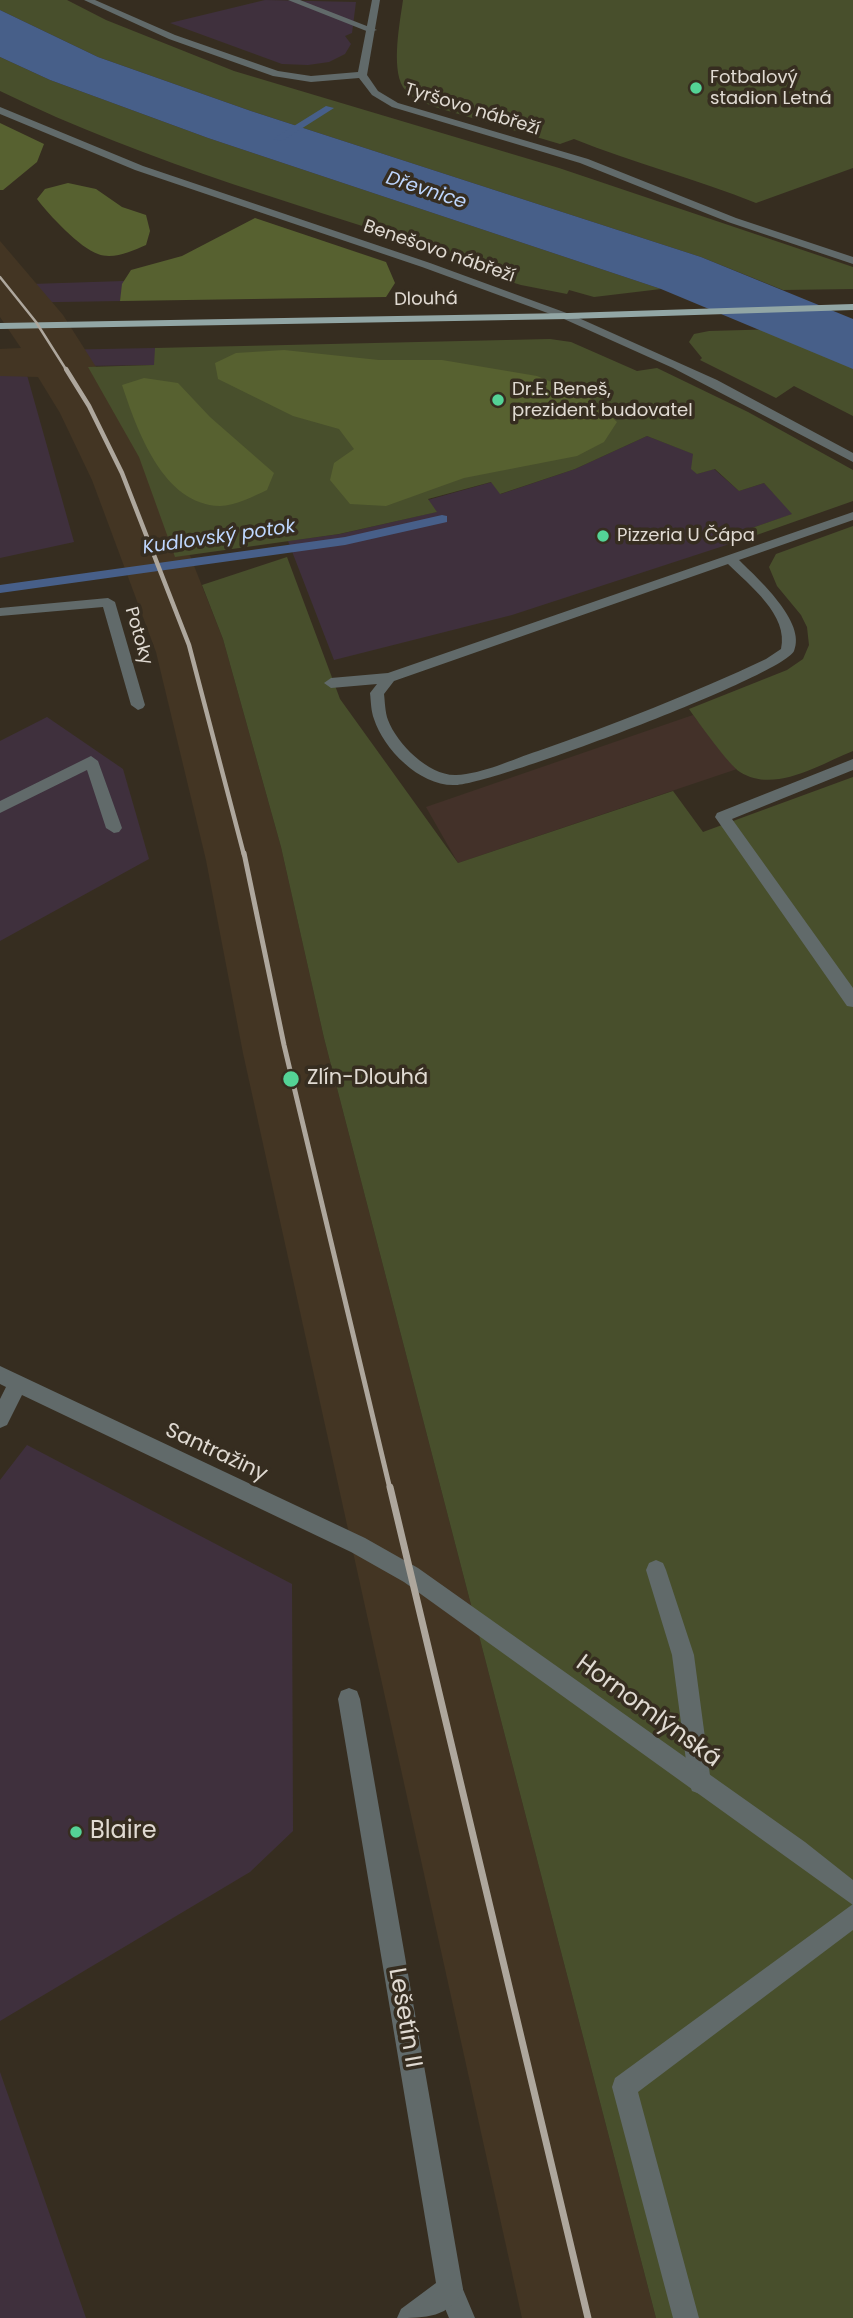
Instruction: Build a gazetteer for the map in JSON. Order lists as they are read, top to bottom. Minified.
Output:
{"streets":{"main road":["Dlouhá"],"street":["Tyršovo nábřeží","Benešovo nábřeží","Potoky","Santražiny","Hornomlýnská","Lešetín II"]},"crossings":[["Benešovo nábřeží","Dlouhá"],["Santražiny","Hornomlýnská"]],"water":["Dřevnice","Kudlovský potok"],"places":["Fotbalový stadion Letná","Dr.E. Beneš, prezident budovatel","Pizzeria U Čápa","Zlín-Dlouhá","Blaire"]}
